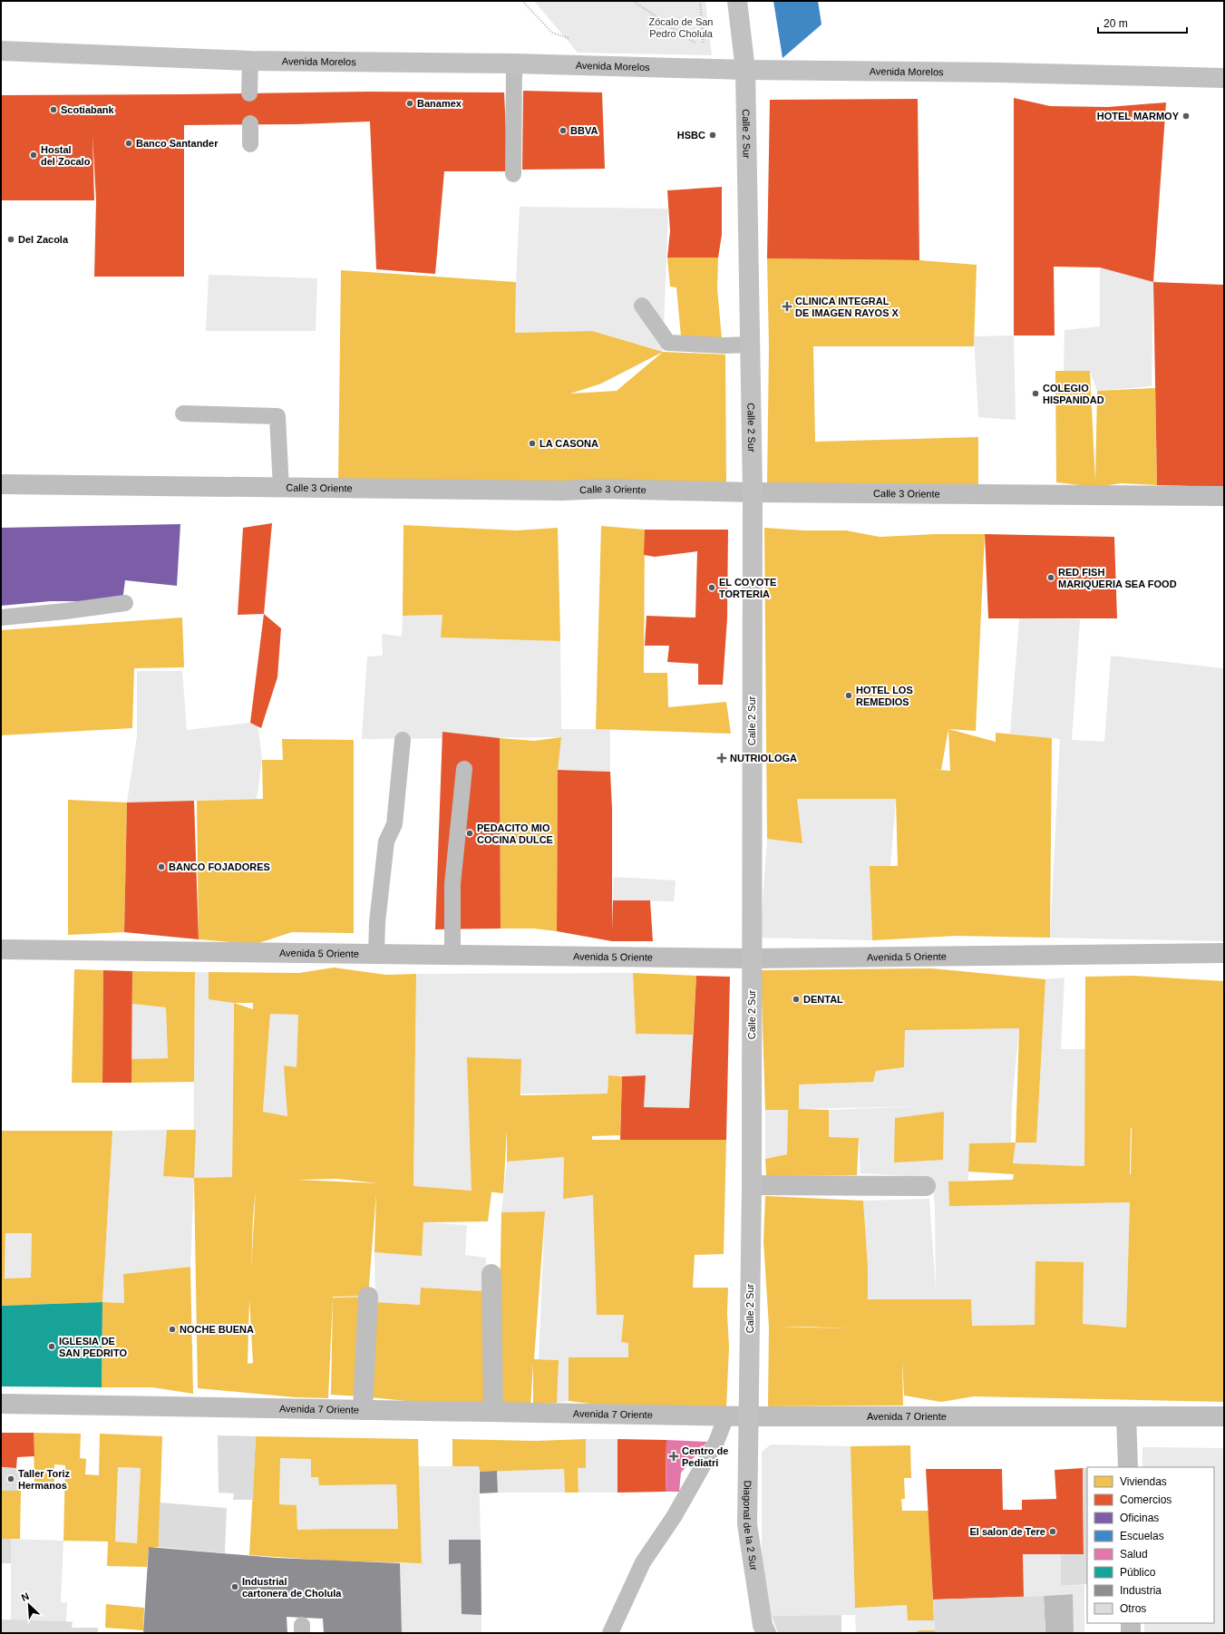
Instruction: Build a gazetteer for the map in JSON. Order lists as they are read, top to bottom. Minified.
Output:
{"streets":{"main road":["Avenida Morelos","Calle 2 Sur","Diagonal de la 2 Sur"],"street":["Calle 3 Oriente","Avenida 5 Oriente","Avenida 7 Oriente"]},"crossings":[["Avenida Morelos","Calle 2 Sur"],["Calle 2 Sur","Calle 3 Oriente"],["Calle 2 Sur","Avenida 5 Oriente"],["Calle 2 Sur","Avenida 7 Oriente"],["Calle 2 Sur","Diagonal de la 2 Sur"],["Avenida 7 Oriente","Diagonal de la 2 Sur"]],"parks":["Zócalo de San Pedro Cholula"],"places":{"other":["Banamex","Scotiabank","HOTEL MARMOY","BBVA","HSBC","Banco Santander","Hostal del Zocalo","Del Zacola","COLEGIO HISPANIDAD","LA CASONA","RED FISH MARIQUERIA SEA FOOD","EL COYOTE TORTERIA","HOTEL LOS REMEDIOS","PEDACITO MIO COCINA DULCE","BANCO FOJADORES","DENTAL","NOCHE BUENA","IGLESIA DE SAN PEDRITO","Taller Toriz Hermanos","El salon de Tere","Industrial cartonera de Cholula"],"health":["CLINICA INTEGRAL DE IMAGEN RAYOS X","NUTRIOLOGA","Centro de Pediatri"]},"legend":["Viviendas","Comercios","Oficinas","Escuelas","Salud","Público","Industria","Otros"],"scale_bar":"20 m","north":"top left"}
